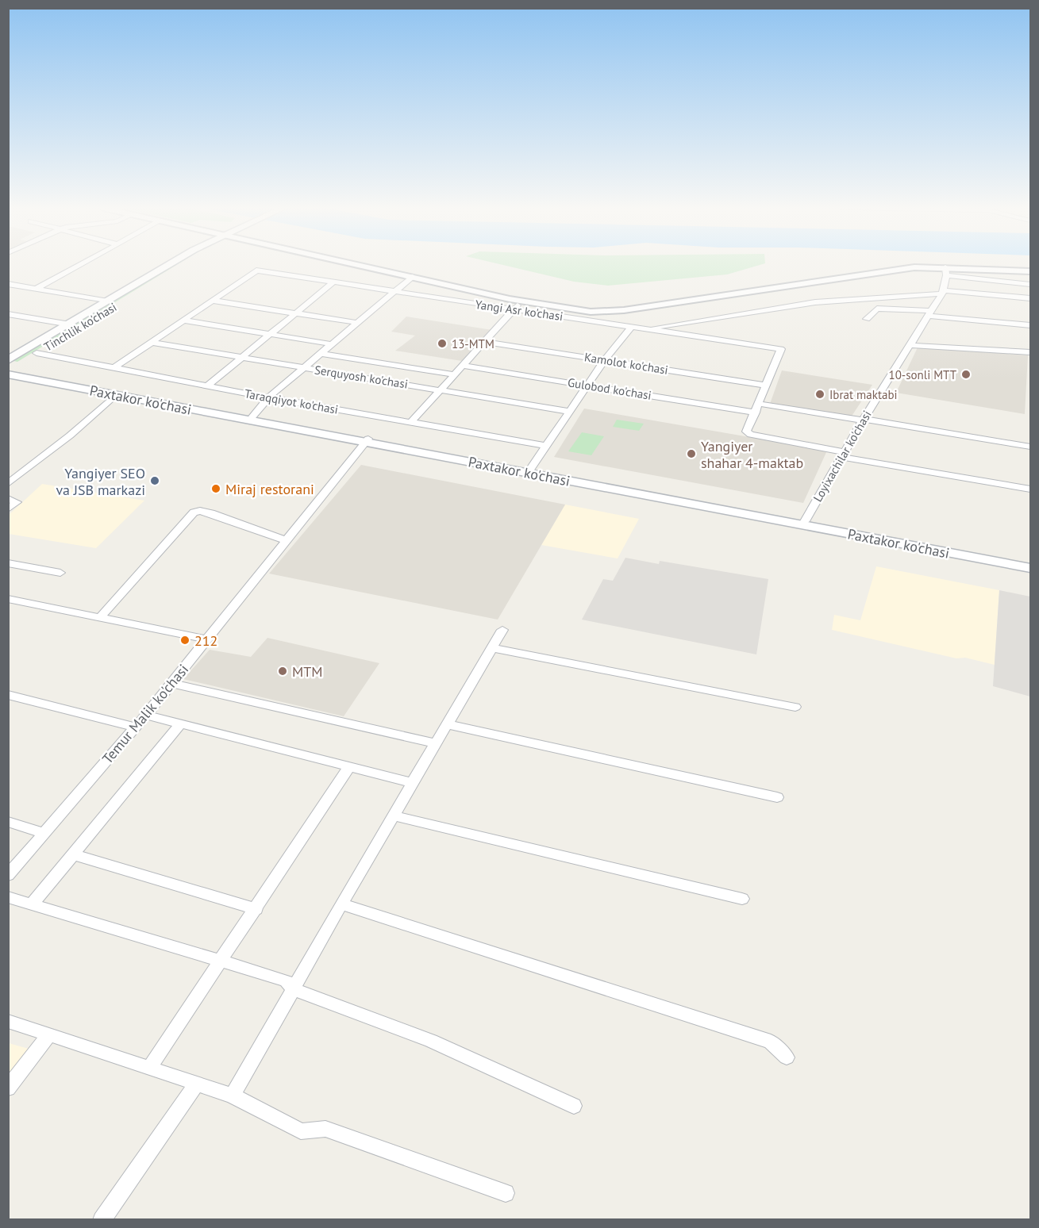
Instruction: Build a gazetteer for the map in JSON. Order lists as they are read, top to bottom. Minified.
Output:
{"streets":{"main road":["Tinchlik ko'chasi","Paxtakor ko'chasi"],"street":["Yangi Asr ko'chasi","Kamolot ko'chasi","Serquyosh ko'chasi","Gulobod ko'chasi","Taraqqiyot ko'chasi","Loyixachilar ko'chasi","Temur Malik ko'chasi"]},"crossings":[["Yangi Asr ko'chasi","Kamolot ko'chasi"],["Yangi Asr ko'chasi","Loyixachilar ko'chasi"],["Tinchlik ko'chasi","Paxtakor ko'chasi"],["Tinchlik ko'chasi","Taraqqiyot ko'chasi"],["Gulobod ko'chasi","Loyixachilar ko'chasi"],["Paxtakor ko'chasi","Loyixachilar ko'chasi"],["Paxtakor ko'chasi","Temur Malik ko'chasi"]],"places":["13-MTM","10-sonli MTT","Ibrat maktabi","Yangiyer shahar 4-maktab","Yangiyer SEO va JSB markazi","Miraj restorani","212","MTM"]}
